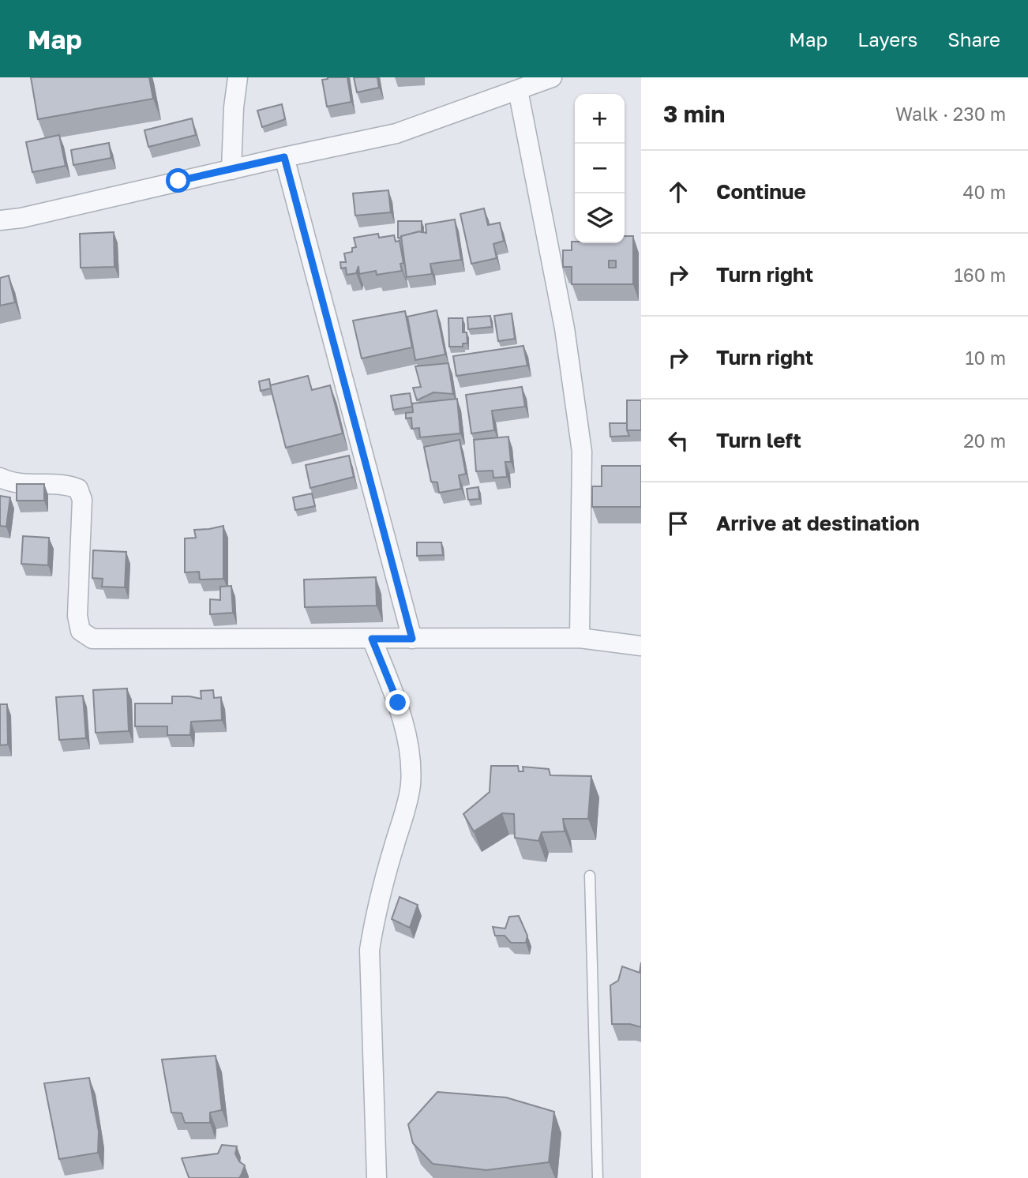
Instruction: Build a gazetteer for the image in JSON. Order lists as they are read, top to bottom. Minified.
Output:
{"page":{"header":"Map","nav":["Map","Layers","Share"],"heading":["3 min","Walk · 230 m"],"map_buttons":["+","−"],"list":[["Continue","40 m"],["Turn right","160 m"],["Turn right","10 m"],["Turn left","20 m"],"Arrive at destination"]}}
